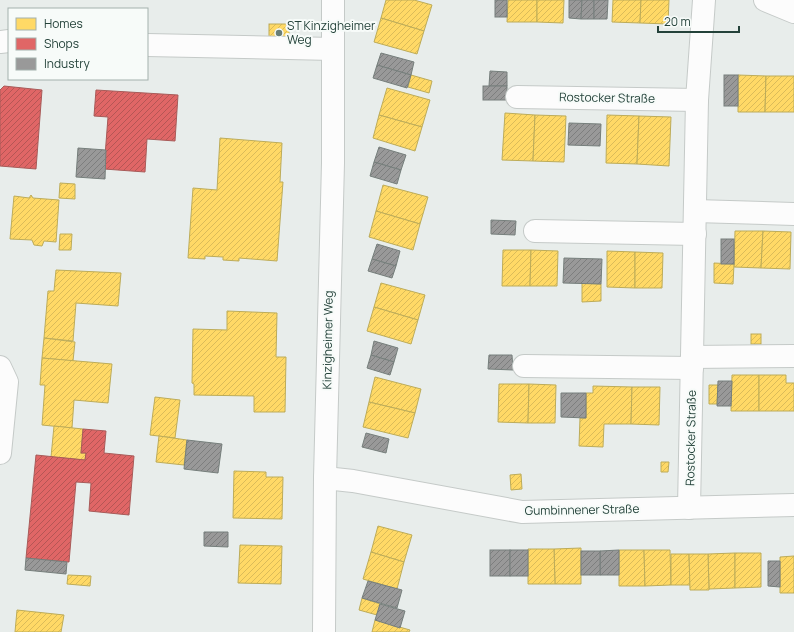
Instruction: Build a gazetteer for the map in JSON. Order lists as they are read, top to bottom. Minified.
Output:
{"streets":{"street":["Rostocker Straße","Kinzigheimer Weg","Gumbinnener Straße"]},"crossings":[["Rostocker Straße","Gumbinnener Straße"],["Kinzigheimer Weg","Gumbinnener Straße"]],"places":["ST Kinzigheimer Weg"],"legend":["Homes","Shops","Industry"],"scale_bar":"20 m"}
